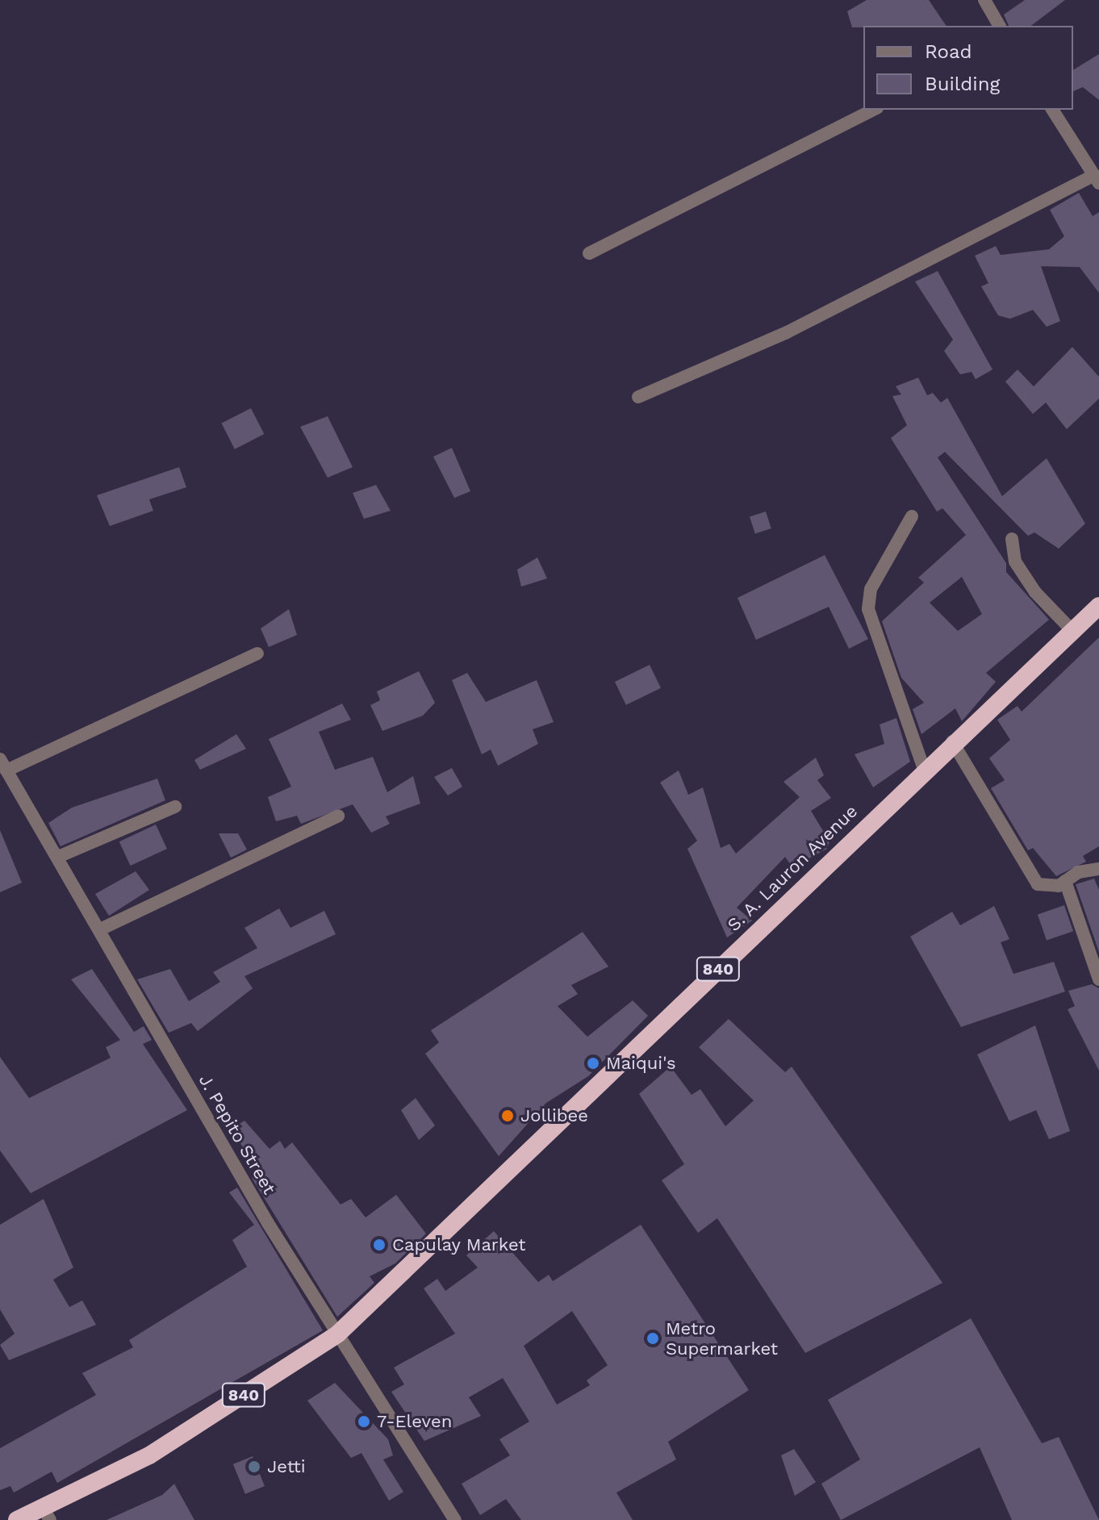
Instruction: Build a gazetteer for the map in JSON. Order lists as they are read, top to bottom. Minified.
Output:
{"streets":{"highway":["S. A. Lauron Avenue","840"],"street":["J. Pepito Street"]},"crossings":[["S. A. Lauron Avenue","J. Pepito Street"]],"places":["Maiqui's","Jollibee","Capulay Market","Metro Supermarket","7-Eleven","Jetti"],"legend":["Road","Building"]}
